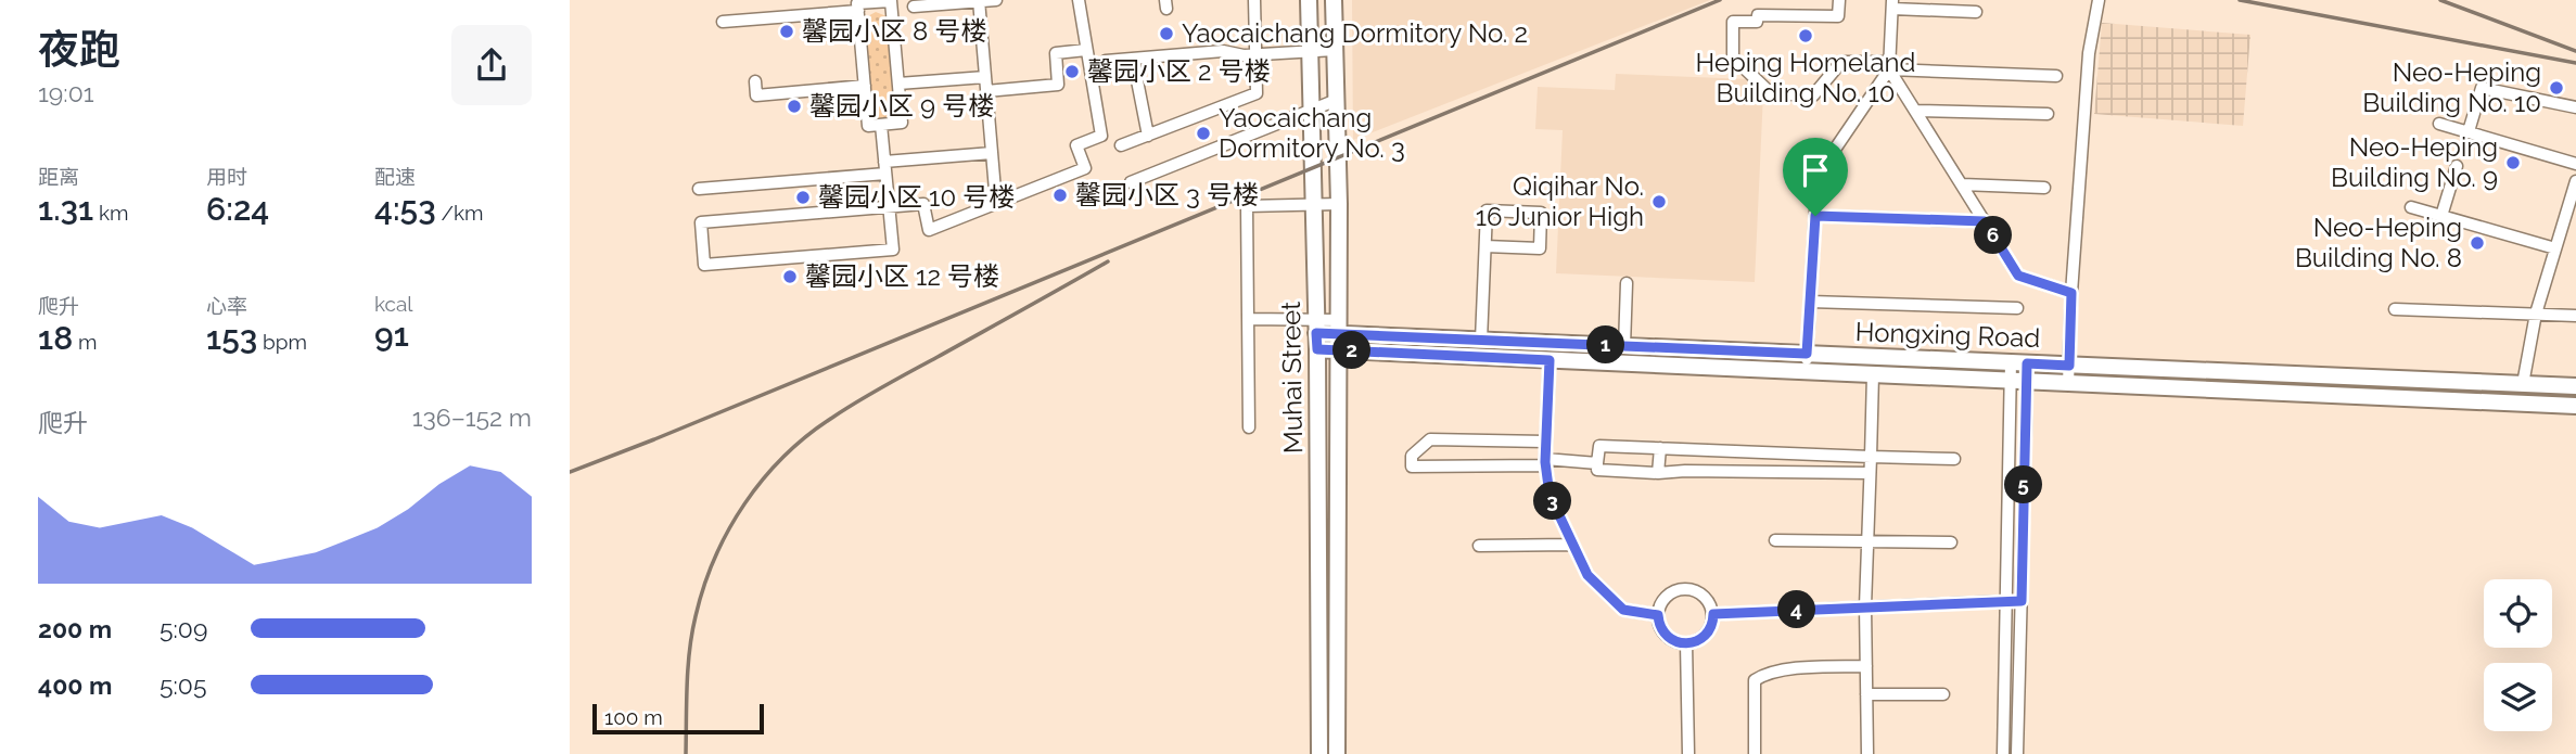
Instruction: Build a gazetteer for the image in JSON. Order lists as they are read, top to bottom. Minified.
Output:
{"streets":{"street":["Hongxing Road","Muhai Street"]},"crossings":[["Hongxing Road","Muhai Street"]],"places":["馨园小区 8 号楼","Yaocaichang Dormitory No. 2","Heping Homeland Building No. 10","馨园小区 2 号楼","Neo-Heping Building No. 10","馨园小区 9 号楼","Yaocaichang Dormitory No. 3","Neo-Heping Building No. 9","馨园小区 3 号楼","馨园小区 10 号楼","Qiqihar No. 16 Junior High","Neo-Heping Building No. 8","馨园小区 12 号楼"],"scale_bar":"100 m","page":{"heading":["夜跑","19:01"],"stats":[["距离","1.31 km"],["用时","6:24"],["配速","4:53 /km"],["爬升","18 m"],["心率","153 bpm"],["kcal","91"]],"pins":["6","1","2","5","3","4"],"chart":["爬升","136–152 m"],"list":[{"name":"200 m","note":"5:09"},{"name":"400 m","note":"5:05"}],"scale":"100 m"}}
